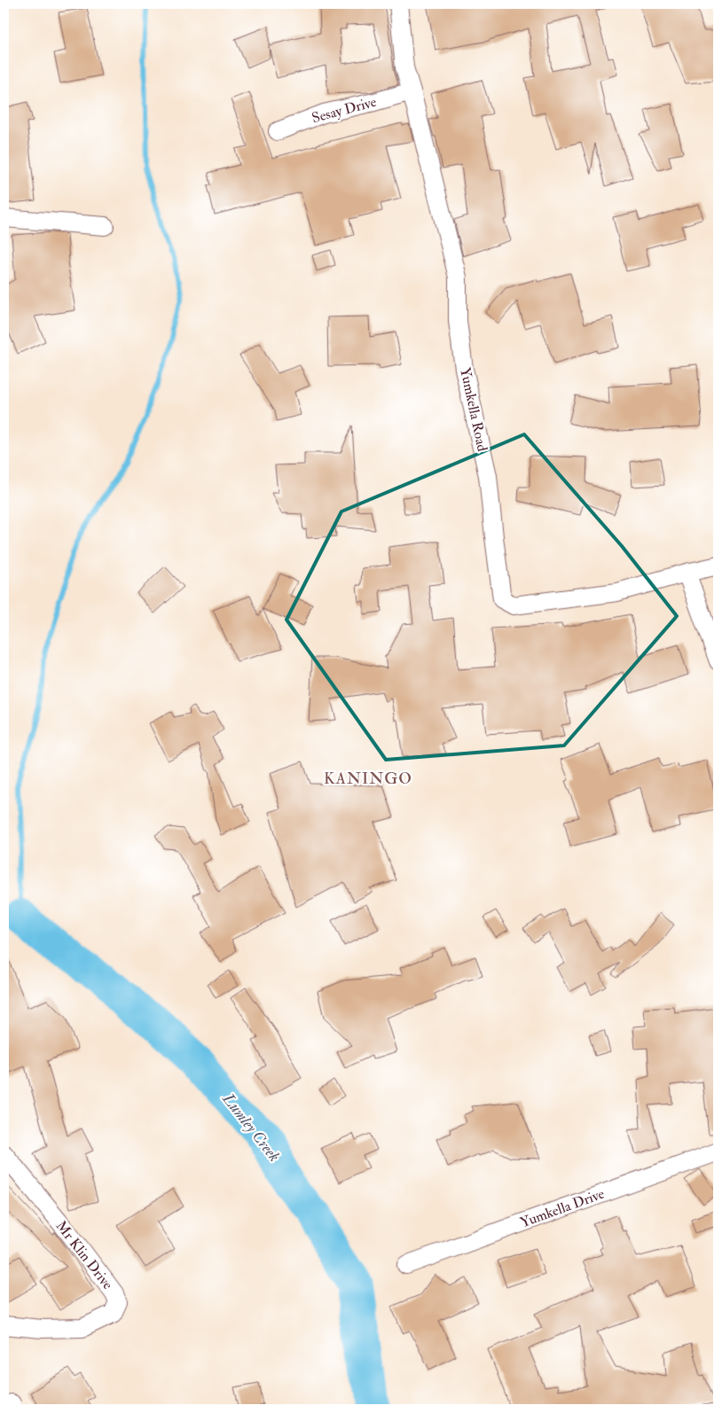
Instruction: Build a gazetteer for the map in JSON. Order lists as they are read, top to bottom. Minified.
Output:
{"streets":{"street":["Sesay Drive","Yumkella Road","Yumkella Drive","Mr Klin Drive"]},"crossings":[["Sesay Drive","Yumkella Road"]],"districts":["KANINGO"],"water":["Lumley Creek"]}
